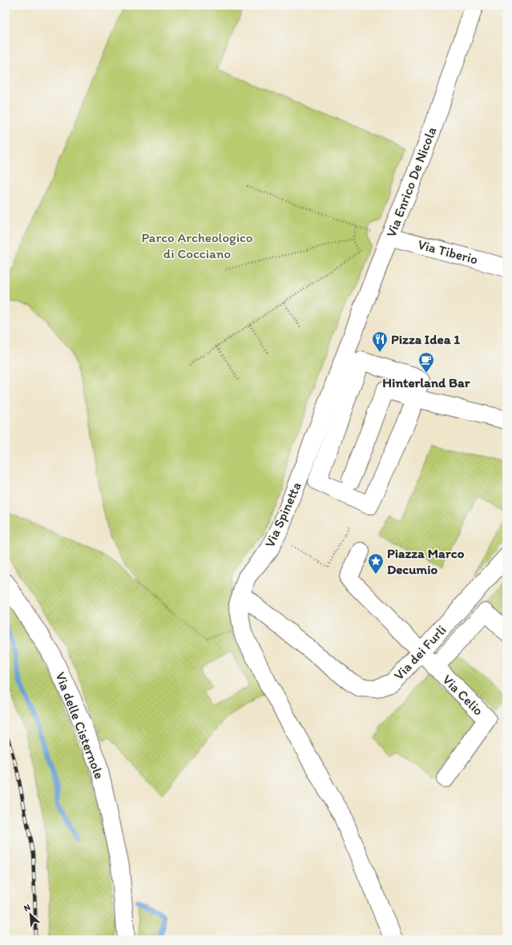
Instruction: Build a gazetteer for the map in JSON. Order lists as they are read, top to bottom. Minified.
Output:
{"streets":{"street":["Via Enrico De Nicola","Via Tiberio","Via Spinetta","Via dei Furli","Via Celio","Via delle Cisternole"]},"crossings":[["Via Enrico De Nicola","Via Tiberio"],["Via Enrico De Nicola","Via Spinetta"],["Via Spinetta","Via dei Furli"],["Via dei Furli","Via Celio"]],"parks":["Parco Archeologico di Cocciano"],"places":{"restaurant":["Pizza Idea 1"],"cafe":["Hinterland Bar"],"place":["Piazza Marco Decumio"]},"north":"top left"}
